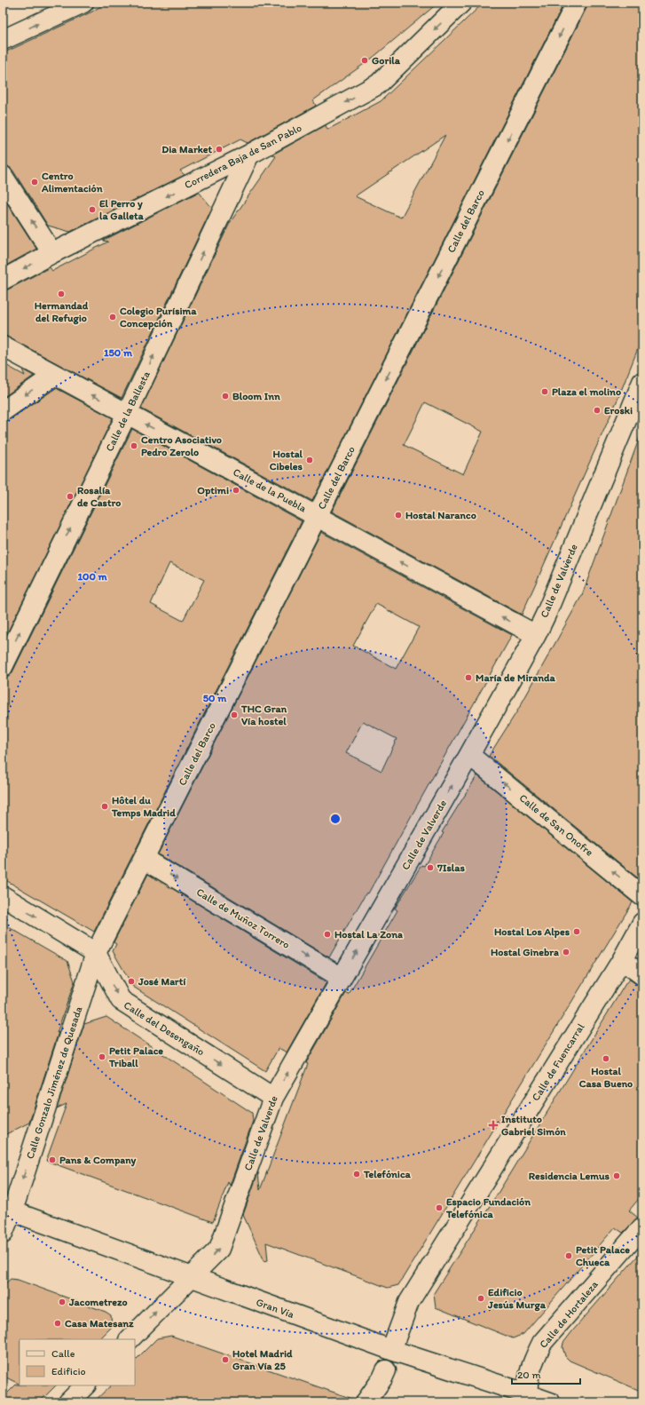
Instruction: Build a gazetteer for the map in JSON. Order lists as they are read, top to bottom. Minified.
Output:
{"streets":{"street":["Corredera Baja de San Pablo","Calle del Barco","Calle de la Ballesta","Calle de la Puebla","Calle de Valverde","Calle de San Onofre","Calle de Muñoz Torrero","Calle del Desengaño","Calle de Fuencarral","Calle Gonzalo Jiménez de Quesada","Gran Vía","Calle de Hortaleza"]},"crossings":[["Corredera Baja de San Pablo","Calle de la Ballesta"],["Calle del Barco","Calle de la Puebla"],["Calle del Barco","Calle de Muñoz Torrero"],["Calle del Barco","Calle del Desengaño"],["Calle del Barco","Calle Gonzalo Jiménez de Quesada"],["Calle de la Ballesta","Calle de la Puebla"],["Calle de la Puebla","Calle de Valverde"],["Calle de Valverde","Calle de San Onofre"],["Calle de Valverde","Calle de Muñoz Torrero"],["Calle de Valverde","Calle del Desengaño"],["Calle de Valverde","Gran Vía"],["Calle del Desengaño","Calle Gonzalo Jiménez de Quesada"],["Calle de Fuencarral","Gran Vía"],["Calle Gonzalo Jiménez de Quesada","Gran Vía"],["Gran Vía","Calle de Hortaleza"]],"one_way":["Corredera Baja de San Pablo","Calle del Barco","Calle de la Ballesta","Calle de la Puebla","Calle de Valverde","Calle de San Onofre","Calle de Muñoz Torrero","Calle del Desengaño","Calle Gonzalo Jiménez de Quesada"],"places":{"other":["Gorila","Dia Market","Centro Alimentación","El Perro y la Galleta","Hermandad del Refugio","Colegio Purísima Concepción","Plaza el molino","Bloom Inn","Eroski","Centro Asociativo Pedro Zerolo","Hostal Cibeles","Optimi","Rosalía de Castro","Hostal Naranco","María de Miranda","THC Gran Vía hostel","Hôtel du Temps Madrid","7Islas","Hostal Los Alpes","Hostal La Zona","Hostal Ginebra","José Martí","Petit Palace Triball","Hostal Casa Bueno","Pans & Company","Telefónica","Residencia Lemus","Espacio Fundación Telefónica","Petit Palace Chueca","Edificio Jesús Murga","Jacometrezo","Casa Matesanz","Hotel Madrid Gran Vía 25"],"health":["Instituto Gabriel Simón"]},"legend":["Calle","Edificio"],"scale_bar":"20 m","rings":["150 m","100 m","50 m"]}
